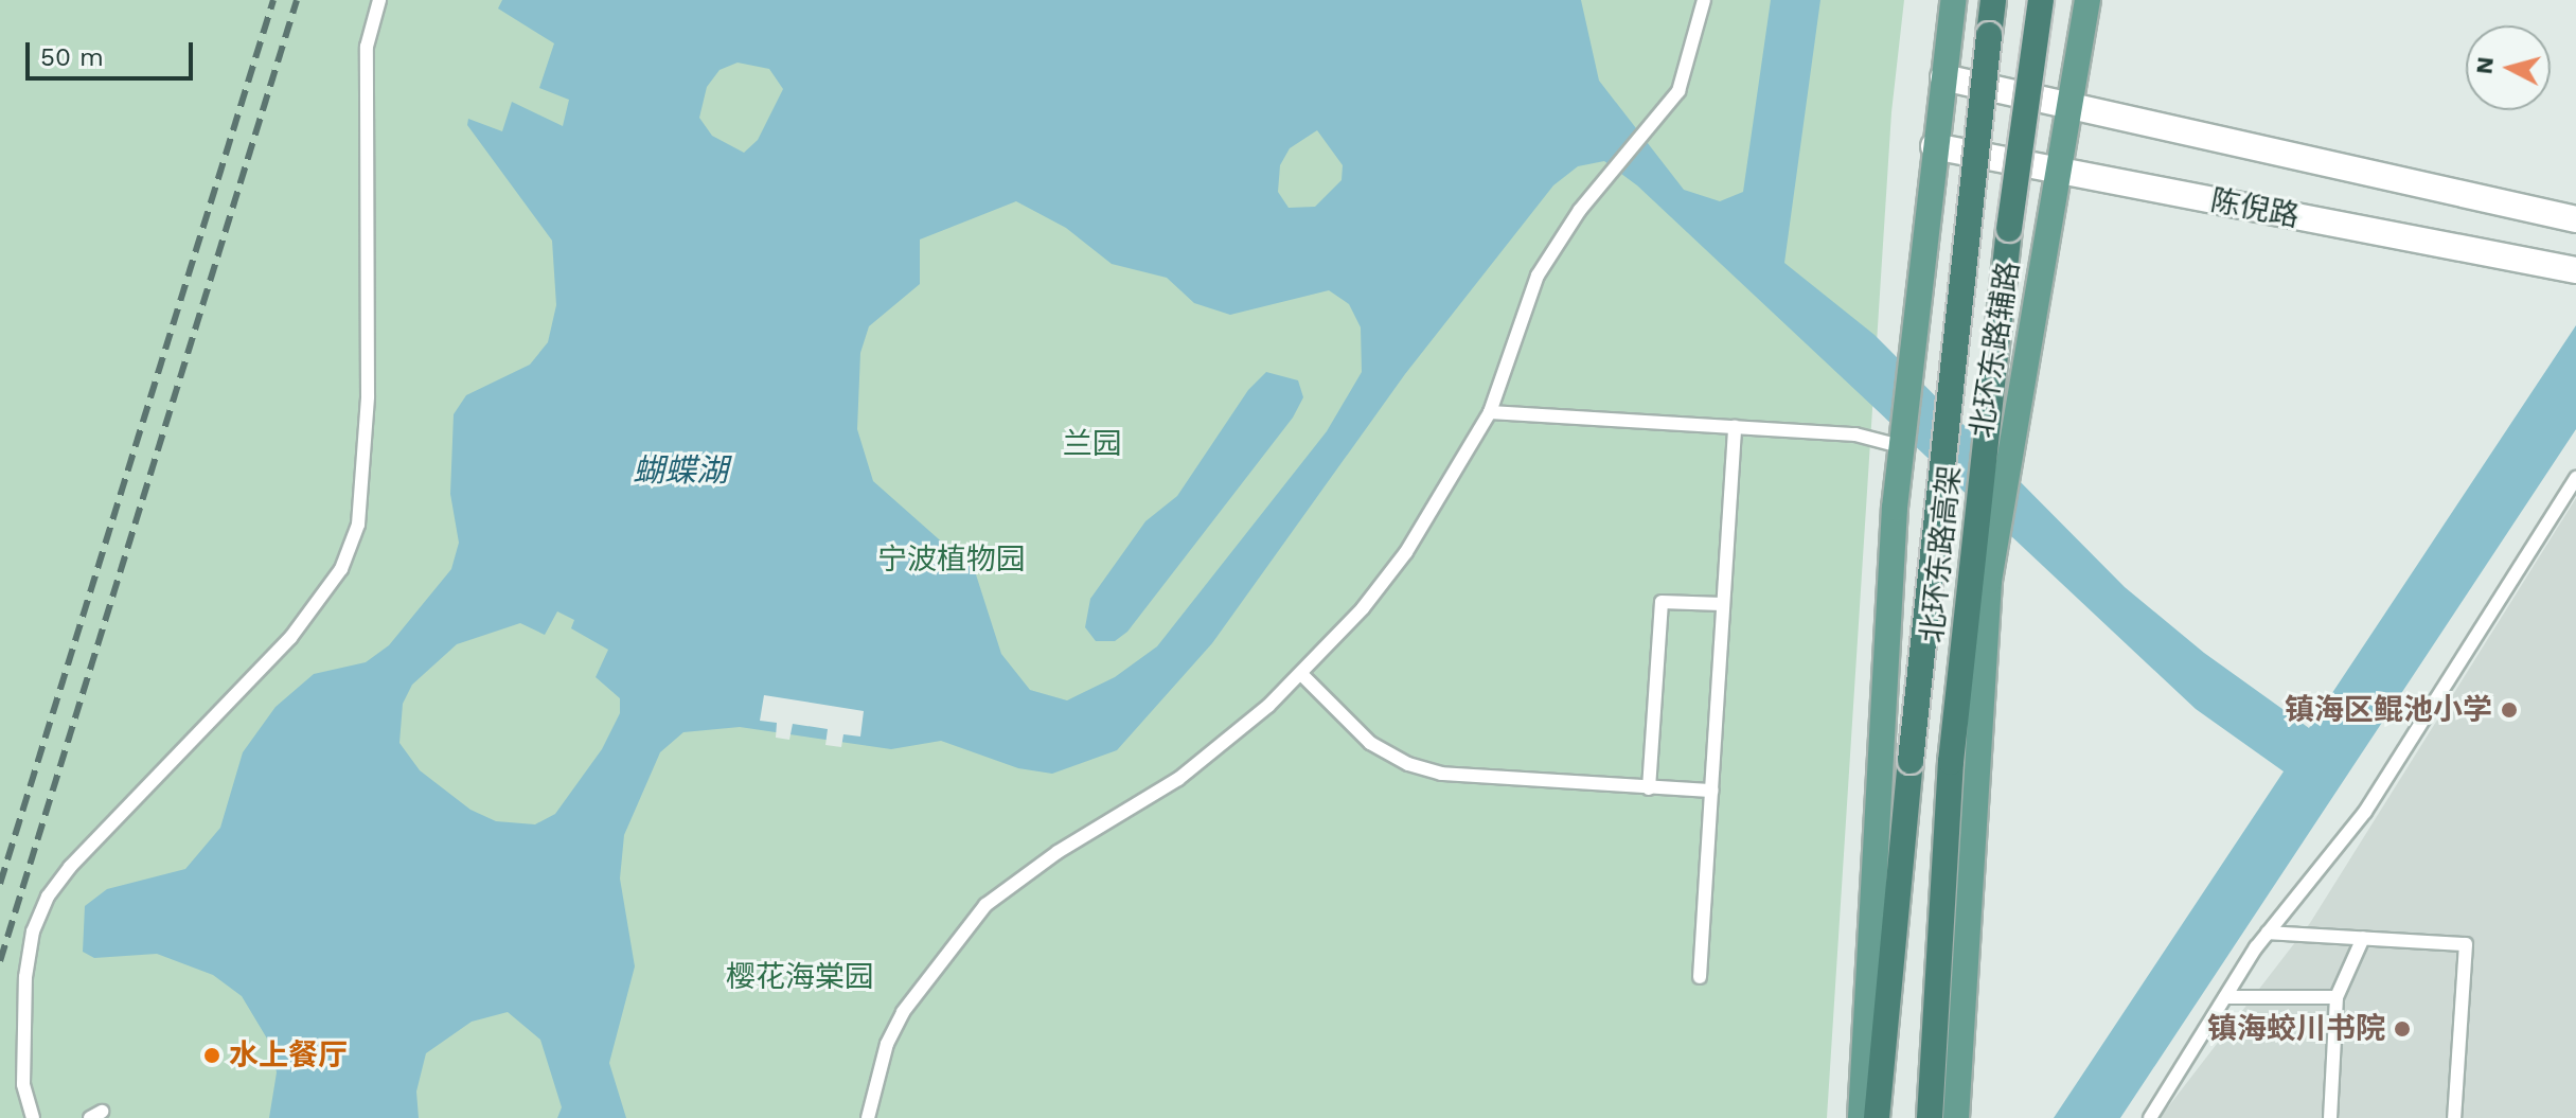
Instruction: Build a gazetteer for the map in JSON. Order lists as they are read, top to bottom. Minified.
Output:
{"streets":{"highway":["北环东路高架"],"main road":["北环东路辅路"],"street":["陈倪路"]},"crossings":[["陈倪路","北环东路辅路"]],"water":["蝴蝶湖"],"parks":["兰园","宁波植物园","樱花海棠园"],"places":["镇海区鲲池小学","镇海蛟川书院","水上餐厅"],"scale_bar":"50 m","north":"left"}
